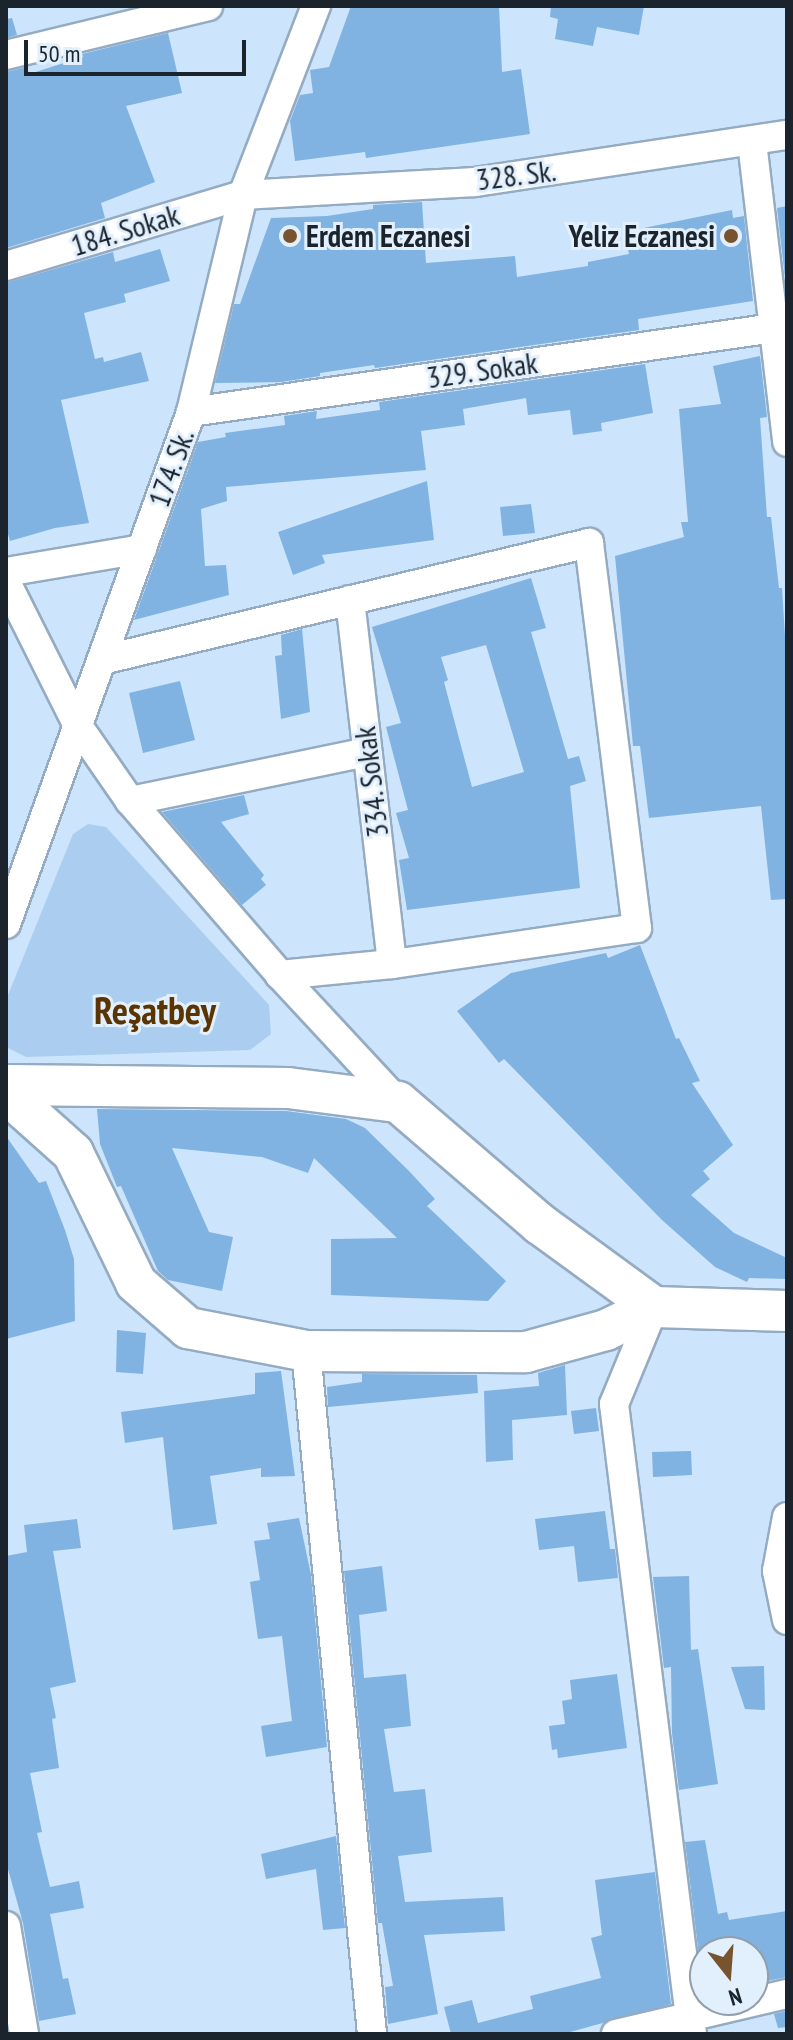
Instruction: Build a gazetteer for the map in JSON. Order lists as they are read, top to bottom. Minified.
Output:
{"streets":{"street":["328. Sk.","184. Sokak","329. Sokak","174. Sk.","334. Sokak"]},"crossings":[["328. Sk.","184. Sokak"],["328. Sk.","174. Sk."],["184. Sokak","174. Sk."],["329. Sokak","174. Sk."]],"districts":["Reşatbey"],"places":["Erdem Eczanesi","Yeliz Eczanesi"],"scale_bar":"50 m","north":"bottom"}
